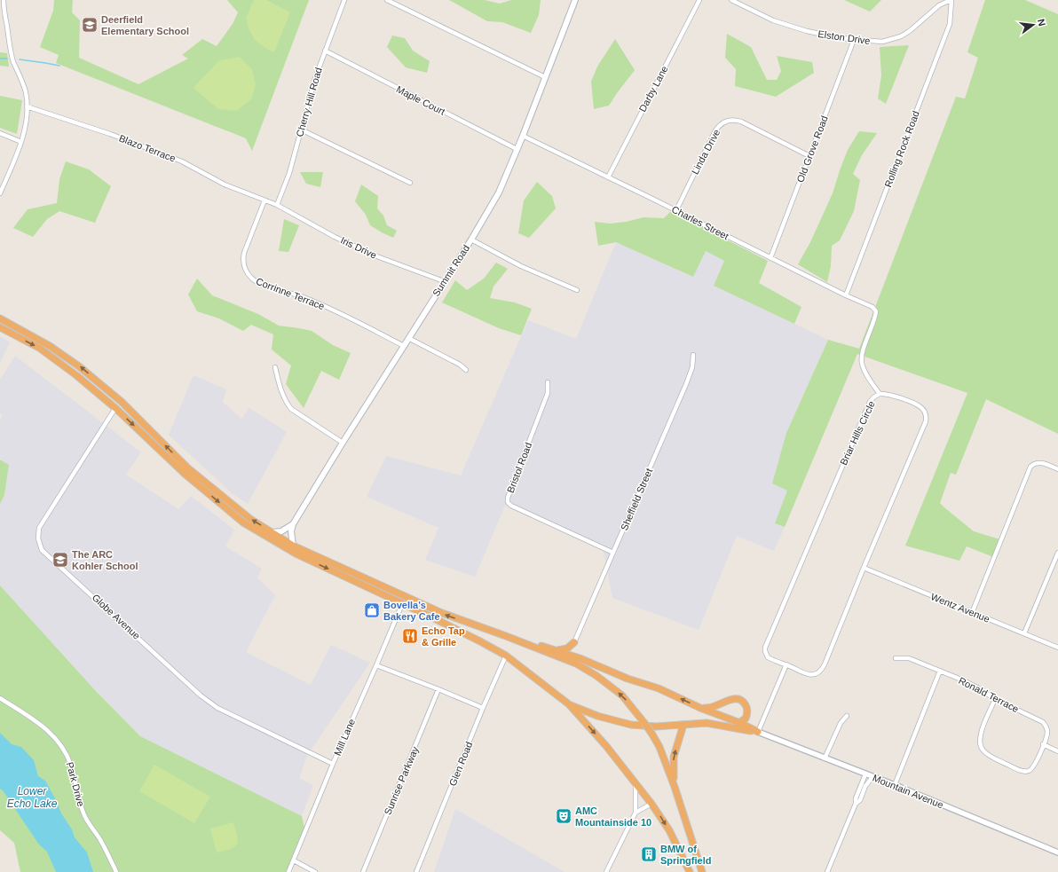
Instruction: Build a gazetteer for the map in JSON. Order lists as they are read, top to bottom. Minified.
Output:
{"streets":{"main road":["Summit Road"],"street":["Elston Drive","Darby Lane","Maple Court","Cherry Hill Road","Blazo Terrace","Old Grove Road","Rolling Rock Road","Linda Drive","Charles Street","Iris Drive","Corrinne Terrace","Briar Hills Circle","Bristol Road","Sheffield Street","Wentz Avenue","Globe Avenue","Ronald Terrace","Mill Lane","Glen Road","Sunrise Parkway","Park Drive","Mountain Avenue"]},"crossings":[["Elston Drive","Old Grove Road"],["Elston Drive","Rolling Rock Road"],["Darby Lane","Charles Street"],["Maple Court","Cherry Hill Road"],["Maple Court","Summit Road"],["Cherry Hill Road","Blazo Terrace"],["Cherry Hill Road","Iris Drive"],["Blazo Terrace","Iris Drive"],["Blazo Terrace","Corrinne Terrace"],["Old Grove Road","Linda Drive"],["Old Grove Road","Charles Street"],["Rolling Rock Road","Charles Street"],["Linda Drive","Charles Street"],["Charles Street","Summit Road"],["Charles Street","Briar Hills Circle"],["Iris Drive","Summit Road"],["Summit Road","Corrinne Terrace"],["Briar Hills Circle","Wentz Avenue"],["Bristol Road","Sheffield Street"],["Globe Avenue","Mill Lane"]],"water":["Lower Echo Lake"],"places":{"school or university":["Deerfield Elementary School","The ARC Kohler School"],"shop":["Bovella's Bakery Cafe"],"restaurant":["Echo Tap & Grille"],"theatre":["AMC Mountainside 10"],"building":["BMW of Springfield"]},"north":"right"}
